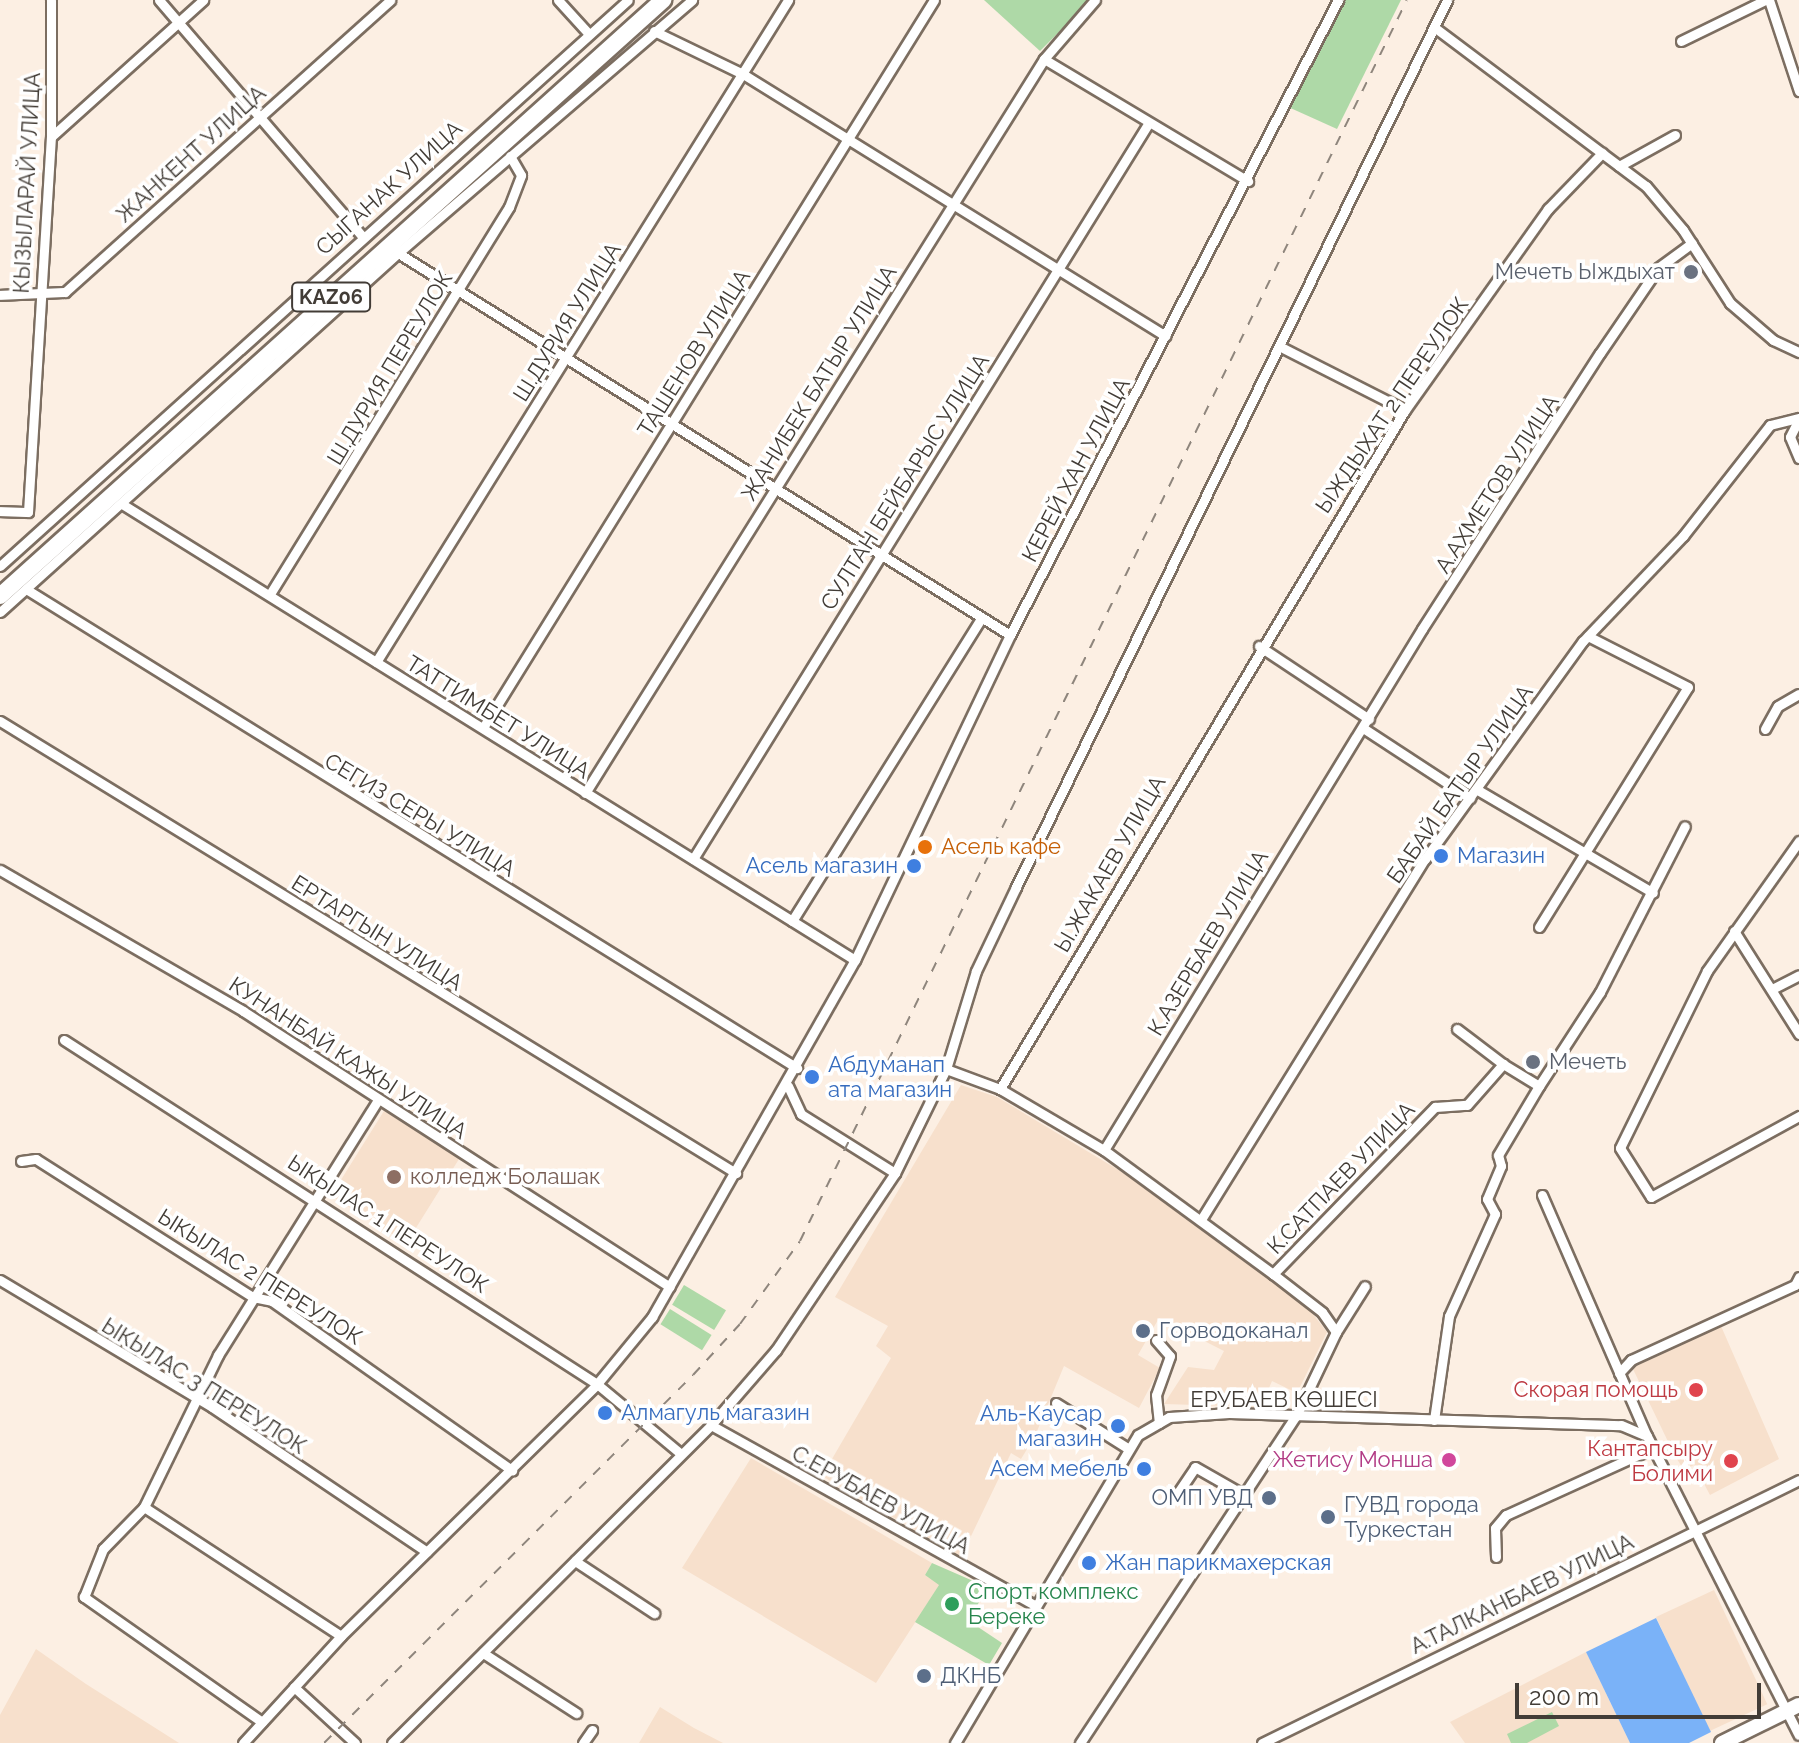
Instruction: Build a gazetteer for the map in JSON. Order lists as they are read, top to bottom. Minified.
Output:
{"streets":{"highway":["KАZ06"],"street":["ЖАНКЕНТ УЛИЦА","КЫЗЫЛАРАЙ УЛИЦА","СЫГАНАК УЛИЦА","Ш.ДУРИЯ УЛИЦА","ТАШЕНОВ УЛИЦА","Ш.ДУРИЯ ПЕРЕУЛОК","ЖАНИБЕК БАТЫР УЛИЦА","ЫЖДЫХАТ 2 ПЕРЕУЛОК","КЕРЕЙ ХАН УЛИЦА","СУЛТАН БЕЙБАРЫС УЛИЦА","А.АХМЕТОВ УЛИЦА","ТАТТИМБЕТ УЛИЦА","БАБАЙ БАТЫР УЛИЦА","СЕГИЗ СЕРЫ УЛИЦА","Ы.ЖАКАЕВ УЛИЦА","ЕРТАРГЫН УЛИЦА","К.АЗЕРБАЕВ УЛИЦА","КУНАНБАЙ КАЖЫ УЛИЦА","К.САТПАЕВ УЛИЦА","ЫКЫЛАС 1 ПЕРЕУЛОК","ЫКЫЛАС 2 ПЕРЕУЛОК","ЫКЫЛАС 3 ПЕРЕУЛОК","ЕРУБАЕВ КӨШЕСІ","С.ЕРУБАЕВ УЛИЦА","А.ТАЛКАНБАЕВ УЛИЦА"]},"crossings":[["ЖАНКЕНТ УЛИЦА","КЫЗЫЛАРАЙ УЛИЦА"],["Ш.ДУРИЯ УЛИЦА","ТАТТИМБЕТ УЛИЦА"],["ТАШЕНОВ УЛИЦА","ТАТТИМБЕТ УЛИЦА"],["Ш.ДУРИЯ ПЕРЕУЛОК","ТАТТИМБЕТ УЛИЦА"],["ЖАНИБЕК БАТЫР УЛИЦА","ТАТТИМБЕТ УЛИЦА"],["ЫЖДЫХАТ 2 ПЕРЕУЛОК","Ы.ЖАКАЕВ УЛИЦА"],["КЕРЕЙ ХАН УЛИЦА","ТАТТИМБЕТ УЛИЦА"],["КЕРЕЙ ХАН УЛИЦА","СЕГИЗ СЕРЫ УЛИЦА"],["КЕРЕЙ ХАН УЛИЦА","ЕРТАРГЫН УЛИЦА"],["КЕРЕЙ ХАН УЛИЦА","КУНАНБАЙ КАЖЫ УЛИЦА"],["КЕРЕЙ ХАН УЛИЦА","ЫКЫЛАС 1 ПЕРЕУЛОК"],["КЕРЕЙ ХАН УЛИЦА","ЫКЫЛАС 2 ПЕРЕУЛОК"],["КЕРЕЙ ХАН УЛИЦА","ЫКЫЛАС 3 ПЕРЕУЛОК"],["СУЛТАН БЕЙБАРЫС УЛИЦА","ТАТТИМБЕТ УЛИЦА"],["А.АХМЕТОВ УЛИЦА","К.АЗЕРБАЕВ УЛИЦА"],["ЕРУБАЕВ КӨШЕСІ","С.ЕРУБАЕВ УЛИЦА"]],"places":["Мечеть Ыждыхат","Асель кафе","Магазин","Асель магазин","Мечеть","Абдуманап ата магазин","колледж Болашак","Горводоканал","Скорая помощь","Алмагуль магазин","Аль-Каусар магазин","Жетису Монша","Кантапсыру Болими","Асем мебель","ОМП УВД","ГУВД города Туркестан","Жан парикмахерская","Спорт комплекс Береке","ДКНБ"],"scale_bar":"200 m"}
